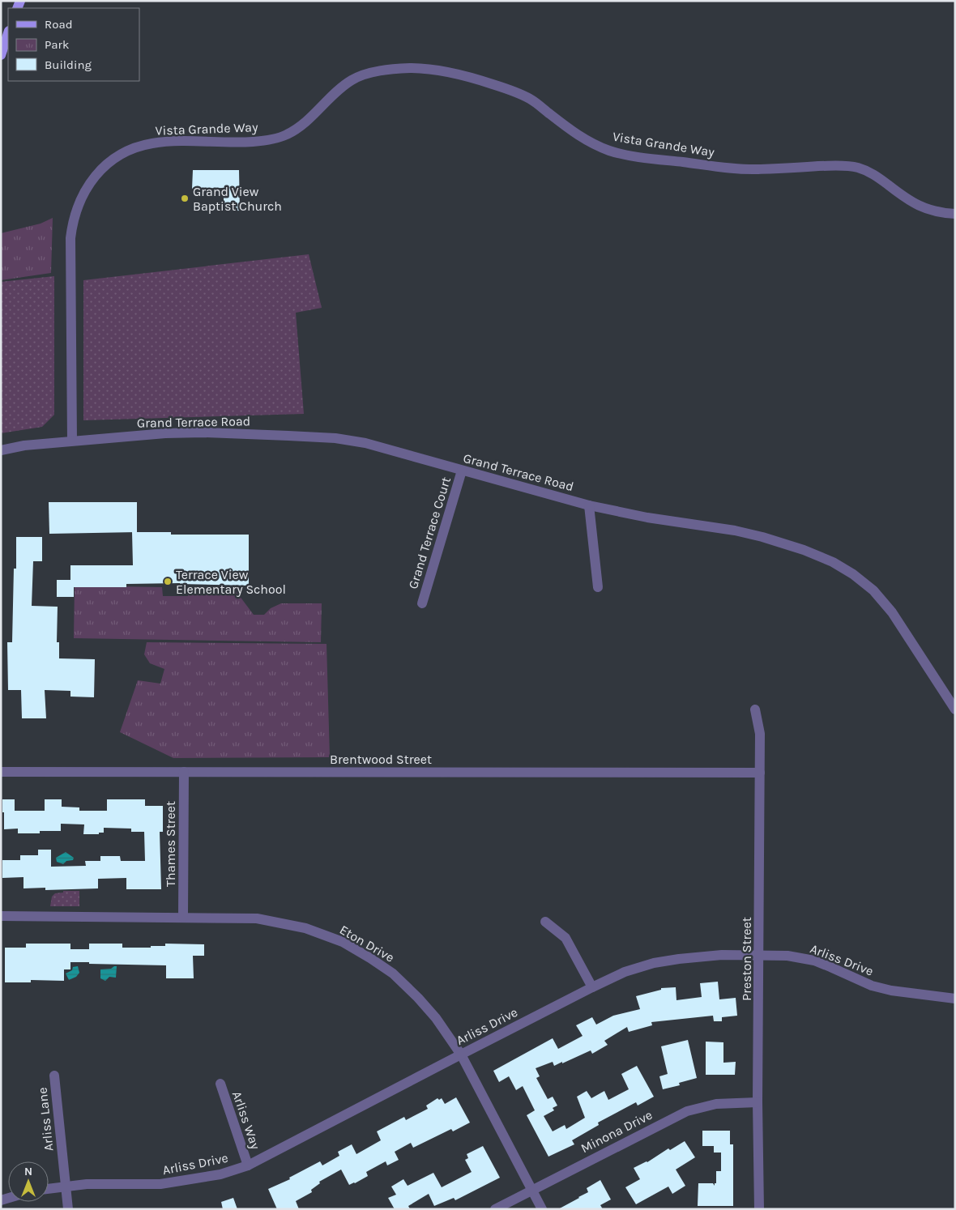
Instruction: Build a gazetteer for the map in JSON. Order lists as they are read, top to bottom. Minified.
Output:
{"streets":{"street":["Vista Grande Way","Grand Terrace Road","Grand Terrace Court","Brentwood Street","Thames Street","Eton Drive","Preston Street","Arliss Drive","Arliss Lane","Arliss Way","Minona Drive"]},"crossings":[["Vista Grande Way","Grand Terrace Road"],["Grand Terrace Road","Grand Terrace Court"],["Brentwood Street","Thames Street"],["Brentwood Street","Preston Street"],["Thames Street","Eton Drive"],["Eton Drive","Arliss Drive"],["Eton Drive","Minona Drive"],["Preston Street","Arliss Drive"],["Preston Street","Minona Drive"],["Arliss Drive","Arliss Lane"],["Arliss Drive","Arliss Way"]],"places":["Grand View Baptist Church","Terrace View Elementary School"],"legend":["Road","Park","Building"],"north":"top"}
